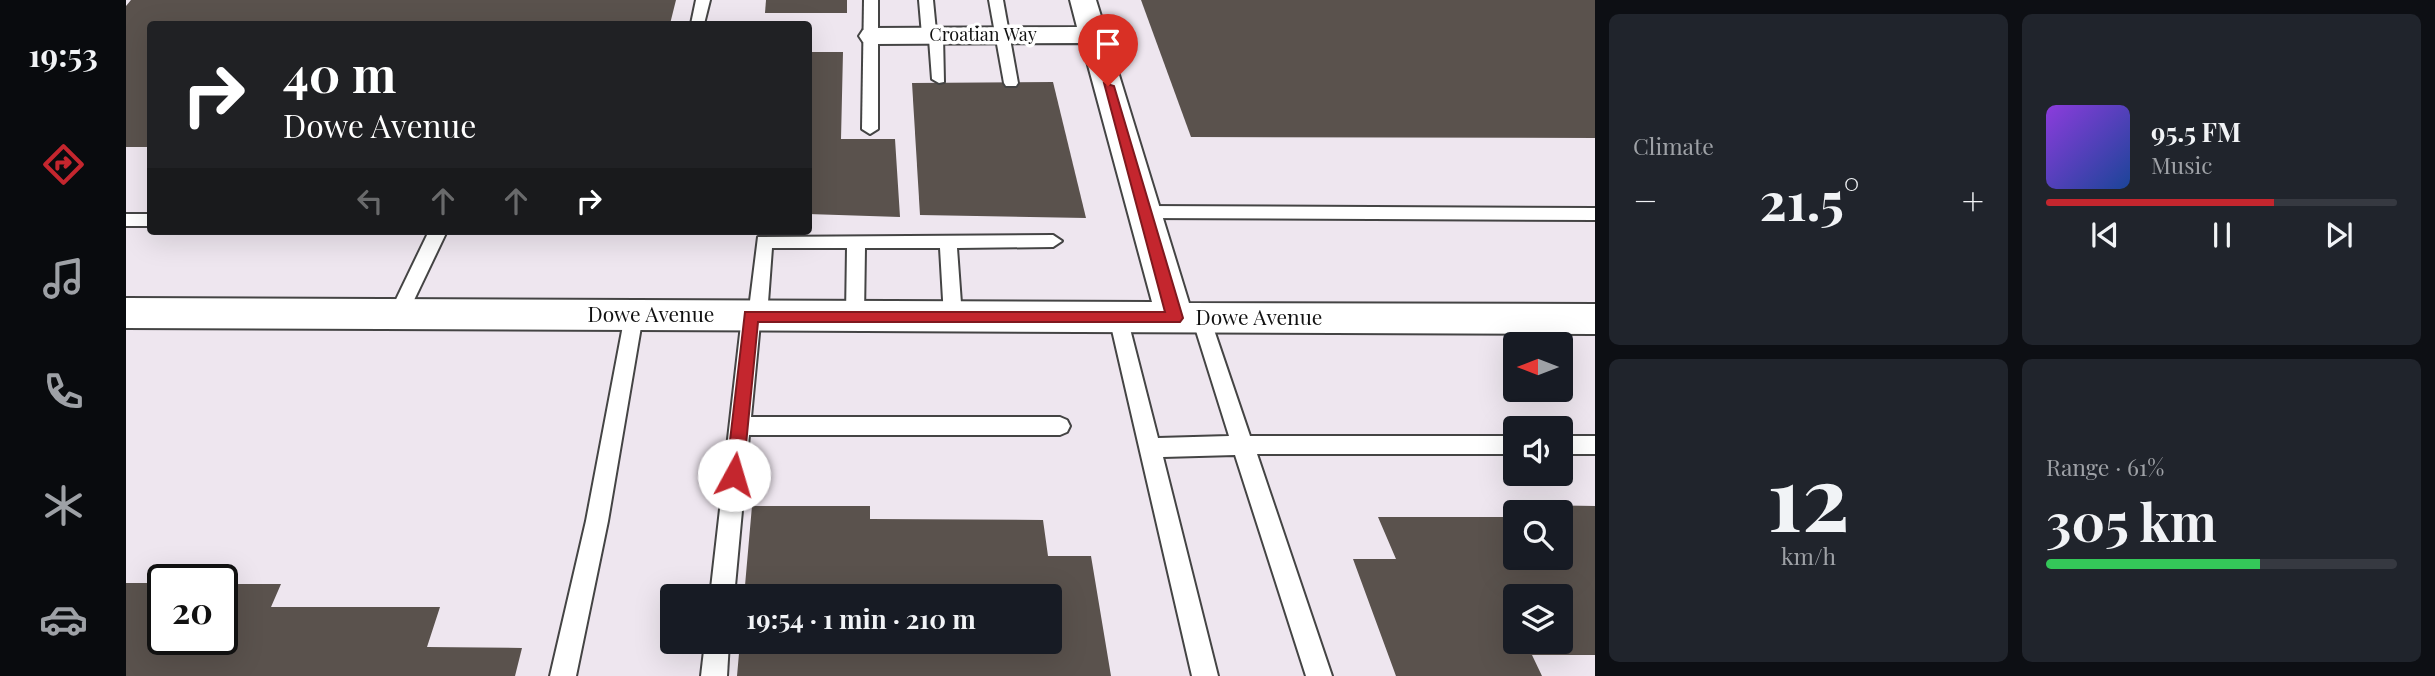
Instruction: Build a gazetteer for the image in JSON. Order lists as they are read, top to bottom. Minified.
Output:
{"streets":{"street":["Croatian Way","Dowe Avenue"]},"north":"left","page":{"tabs":"19:53","tile":["Climate",["12","km/h"],["Range · 61%","305 km"]],"turn":["40 m","Dowe Avenue"],"song":["95.5 FM","Music"],"heat":["−","21.5°","+"],"limit":"20","trip":"19:54 · 1 min · 210 m"}}
